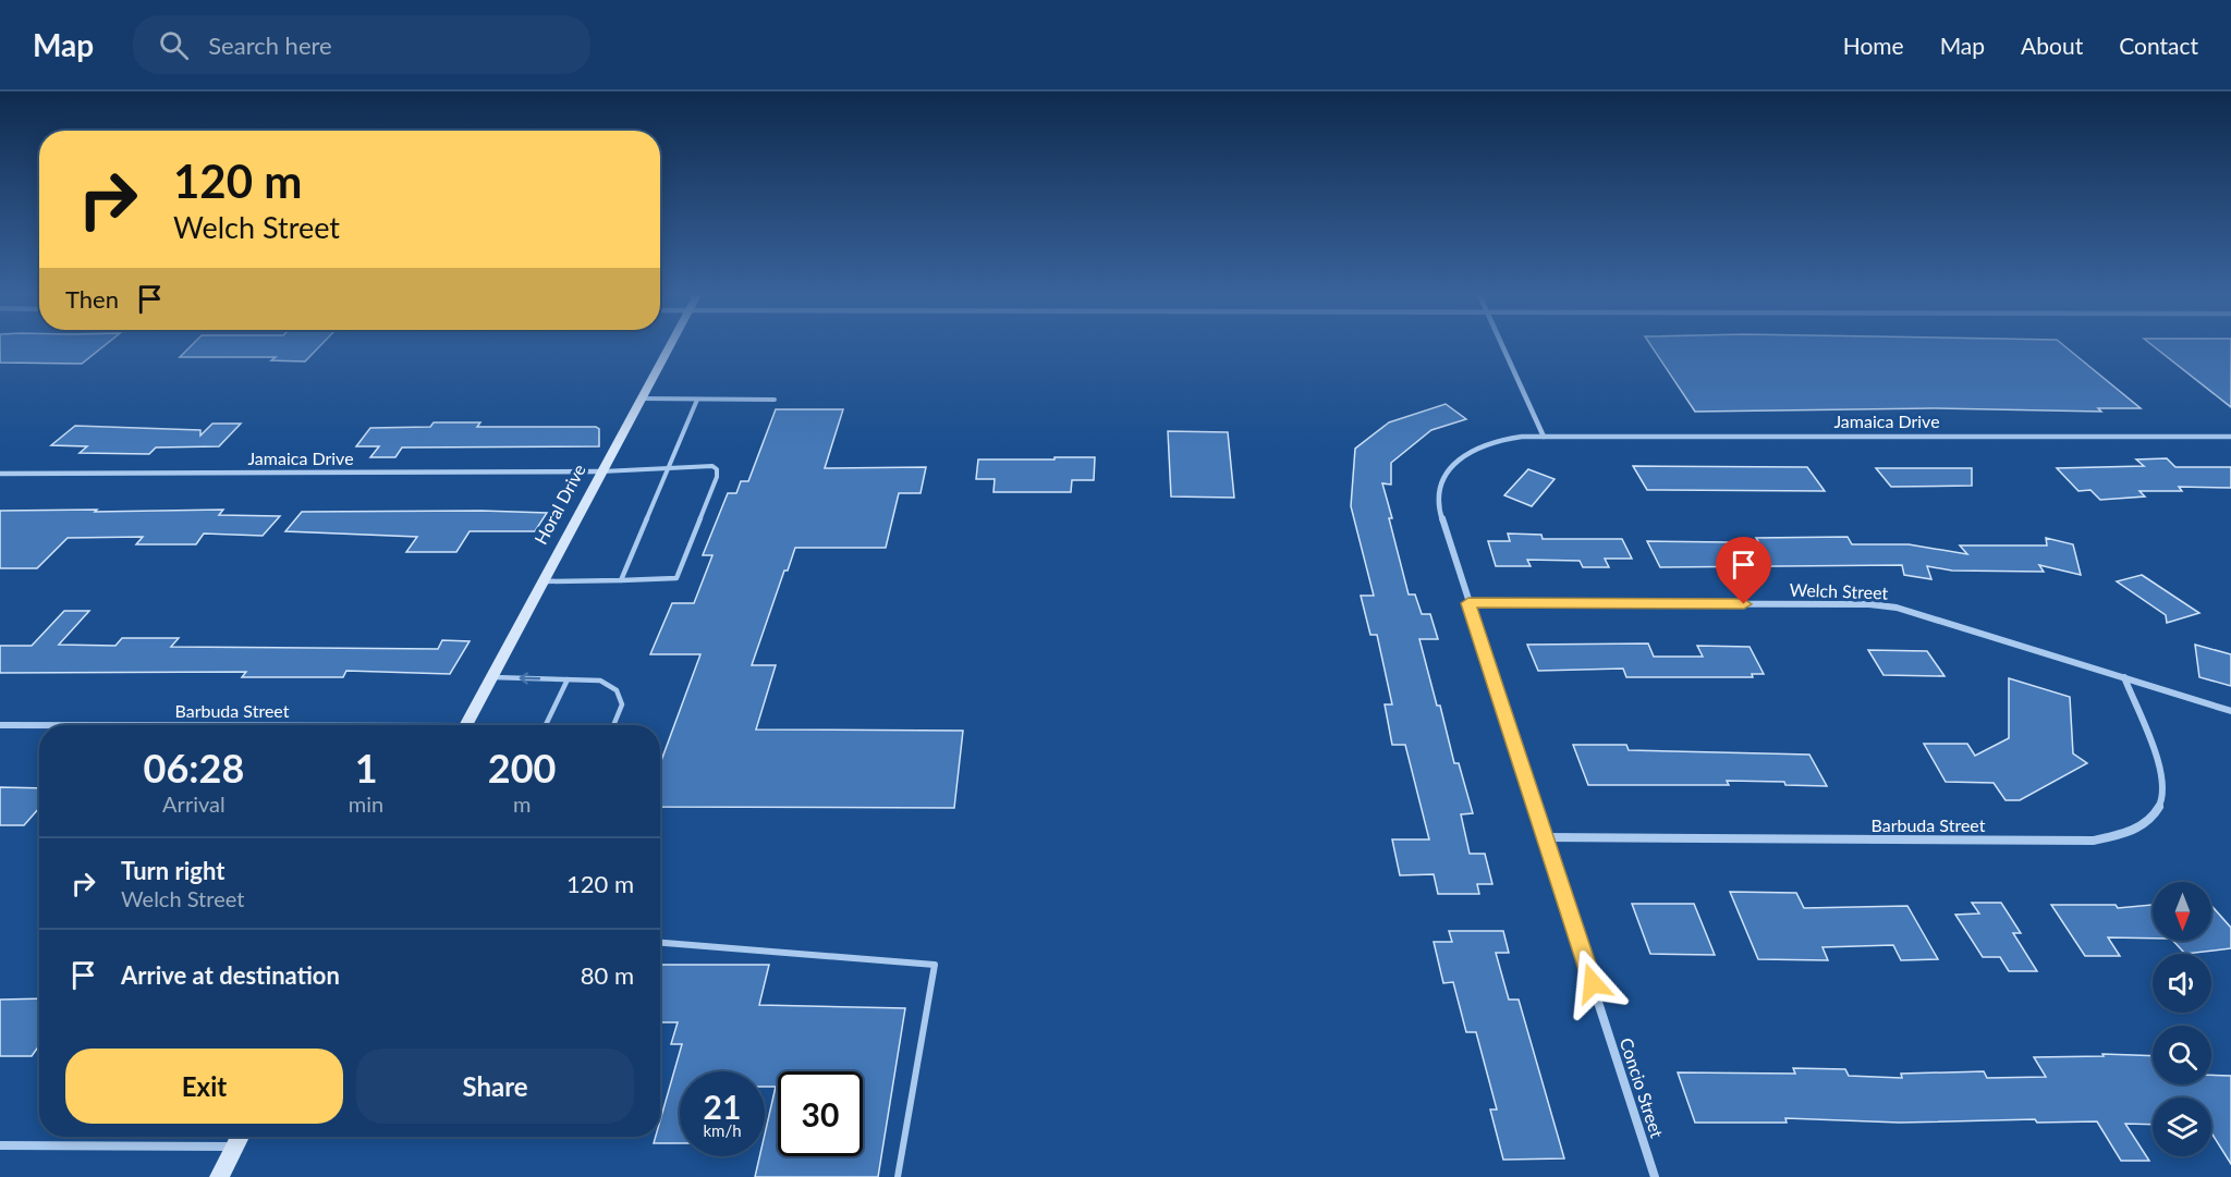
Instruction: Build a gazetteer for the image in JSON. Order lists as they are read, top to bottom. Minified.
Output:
{"streets":{"street":["Jamaica Drive","Horal Drive","Welch Street","Barbuda Street","Concio Street"]},"crossings":[["Jamaica Drive","Horal Drive"],["Jamaica Drive","Concio Street"],["Welch Street","Barbuda Street"],["Welch Street","Concio Street"],["Barbuda Street","Concio Street"]],"north":"bottom","page":{"header":"Map","search":"Search here","nav":["Home","Map","About","Contact"],"turn":["120 m","Welch Street"],"then":"Then","eta":["06:28","Arrival","1","min","200","m"],"list":[{"name":"Turn right","note":"Welch Street","value":"120 m"},{"name":"Arrive at destination","value":"80 m"}],"buttons":["Exit","Share"],"speed":"21 km/h","limit":"30"}}
